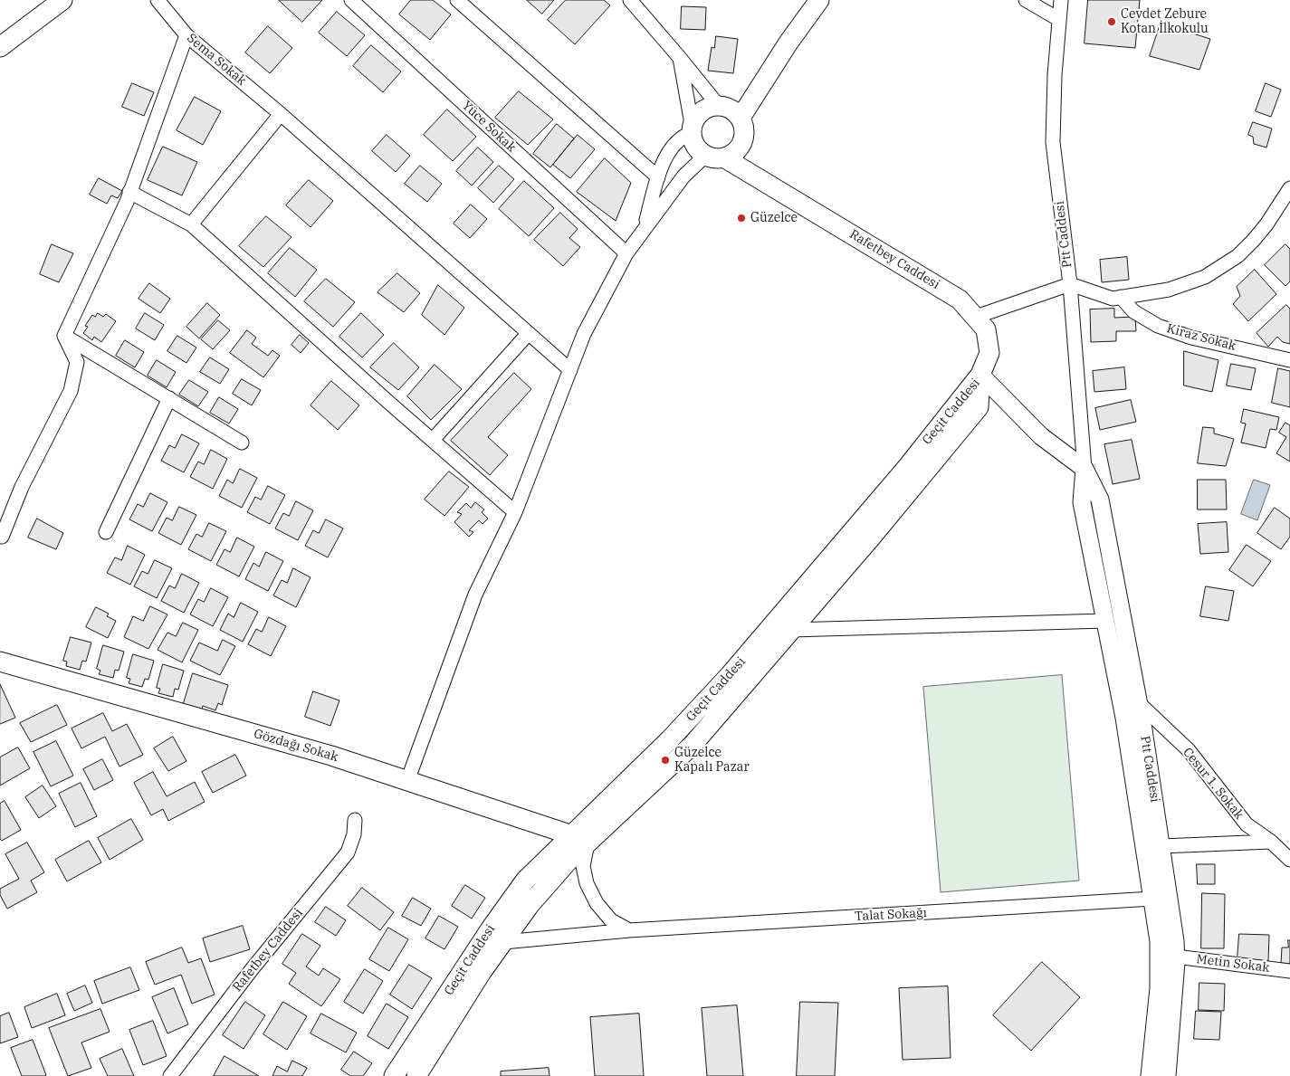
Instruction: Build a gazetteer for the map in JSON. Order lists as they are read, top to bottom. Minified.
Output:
{"streets":{"main road":["Rafetbey Caddesi","Geçit Caddesi","Gözdağı Sokak"],"street":["Sema Sokak","Yüce Sokak","Ptt Caddesi","Kiraz Sokak","Cesur 1. Sokak","Talat Sokağı","Metin Sokak"]},"crossings":[["Ptt Caddesi","Cesur 1. Sokak"],["Ptt Caddesi","Talat Sokağı"],["Ptt Caddesi","Metin Sokak"],["Rafetbey Caddesi","Geçit Caddesi"],["Geçit Caddesi","Gözdağı Sokak"],["Geçit Caddesi","Talat Sokağı"]],"places":["Cevdet Zebure Kotan İlkokulu","Güzelce","Güzelce Kapalı Pazar"]}
